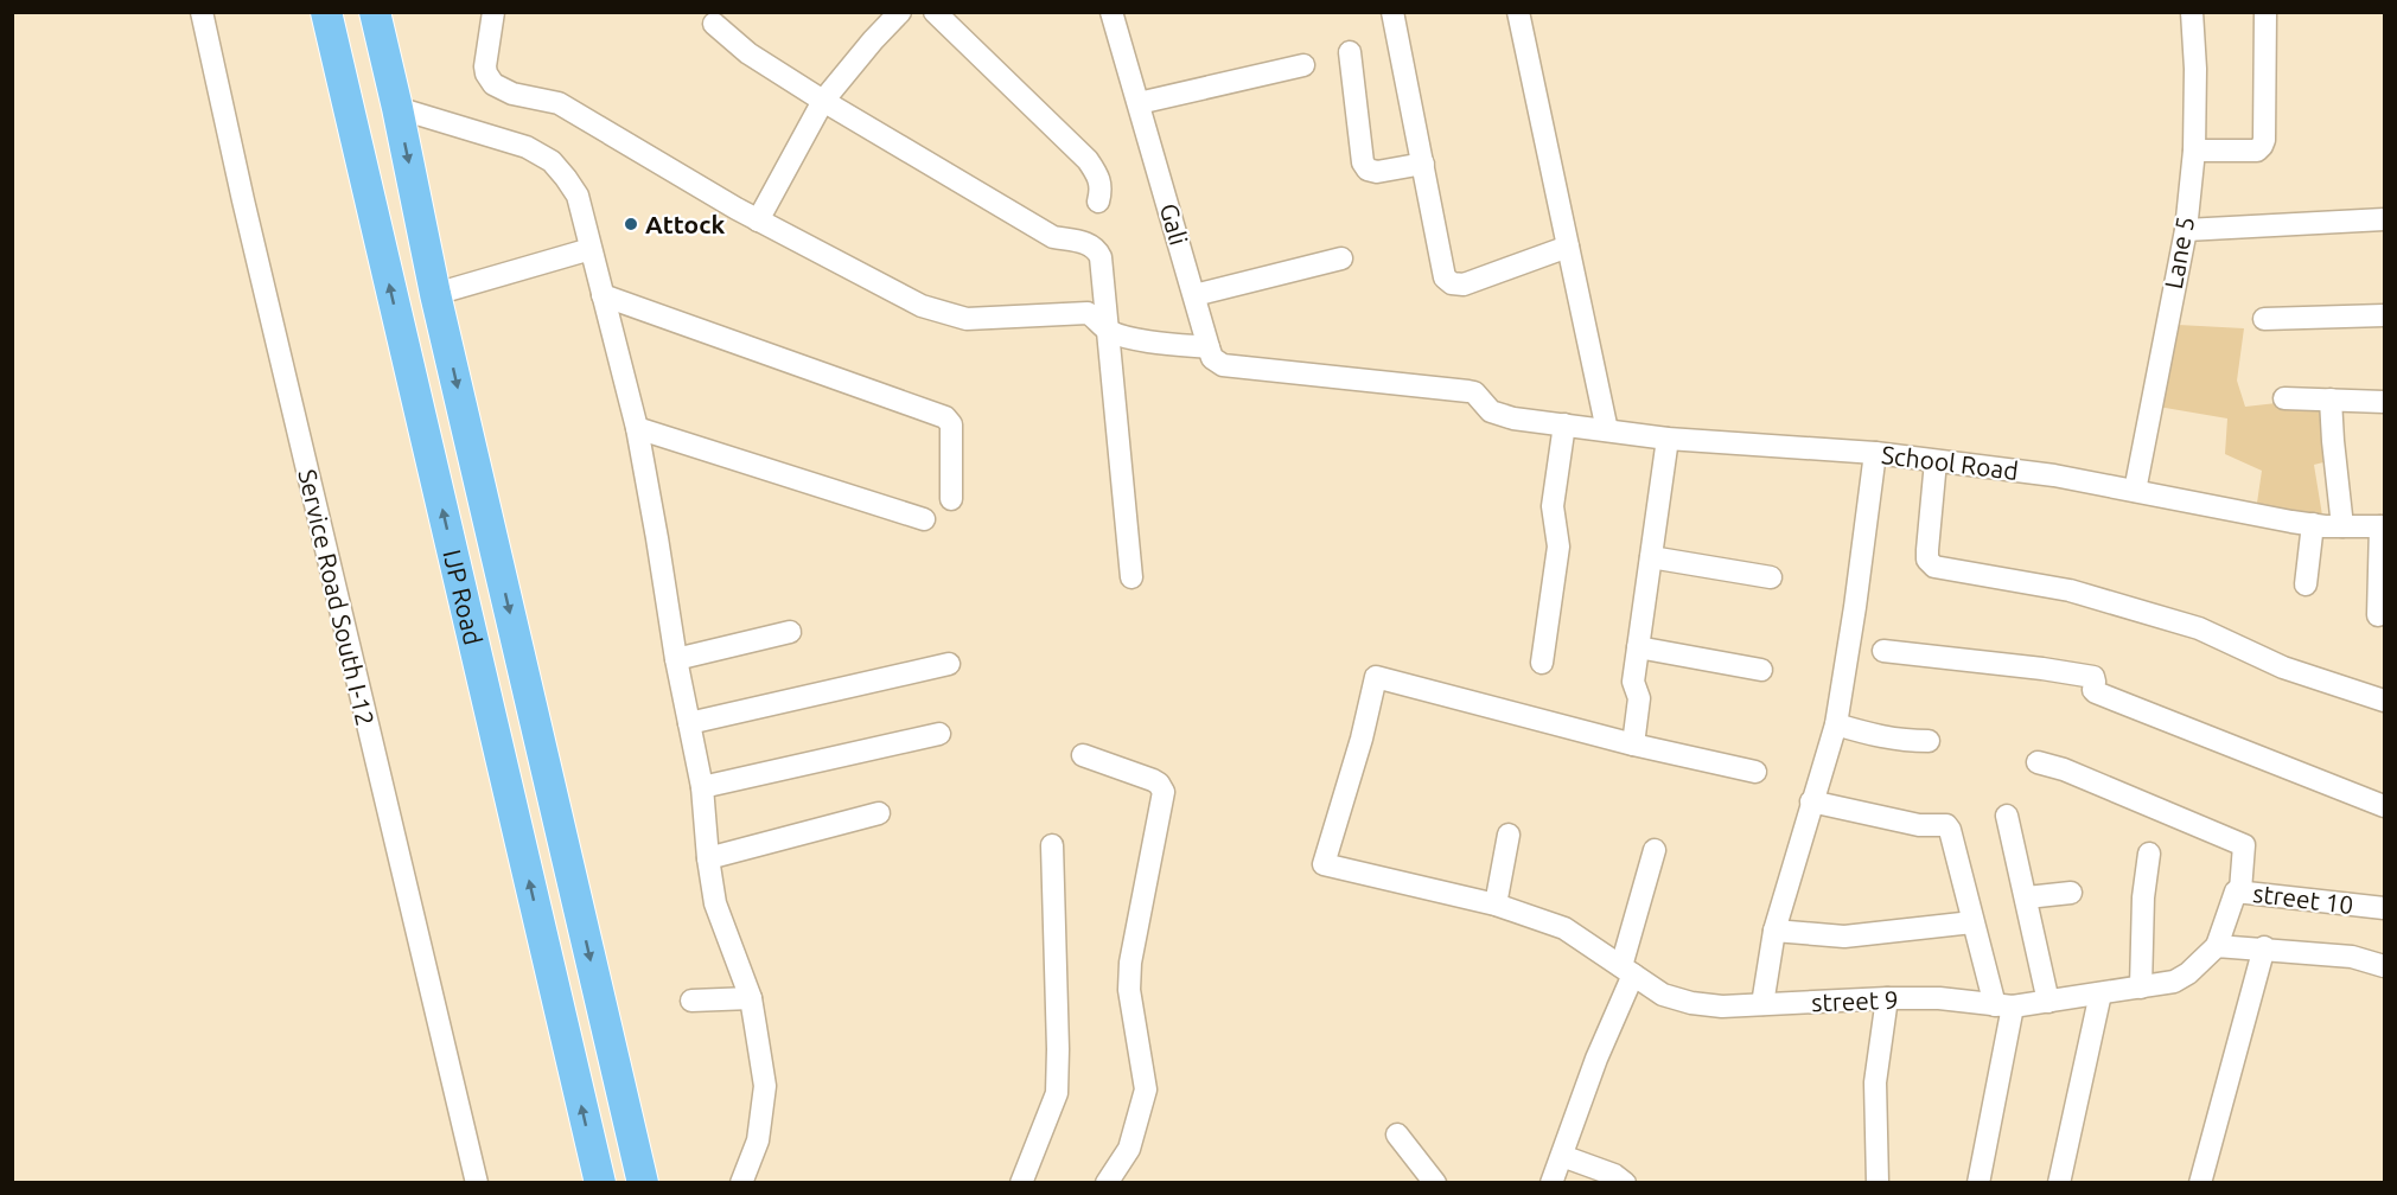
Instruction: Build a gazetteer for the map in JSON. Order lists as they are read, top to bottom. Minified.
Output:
{"streets":{"highway":["IJP Road"],"street":["Gali","Lane 5","School Road","Service Road South I-12","street 10","street 9"]},"crossings":[["Gali","School Road"],["Lane 5","School Road"],["street 10","street 9"]],"places":["Attock"]}
